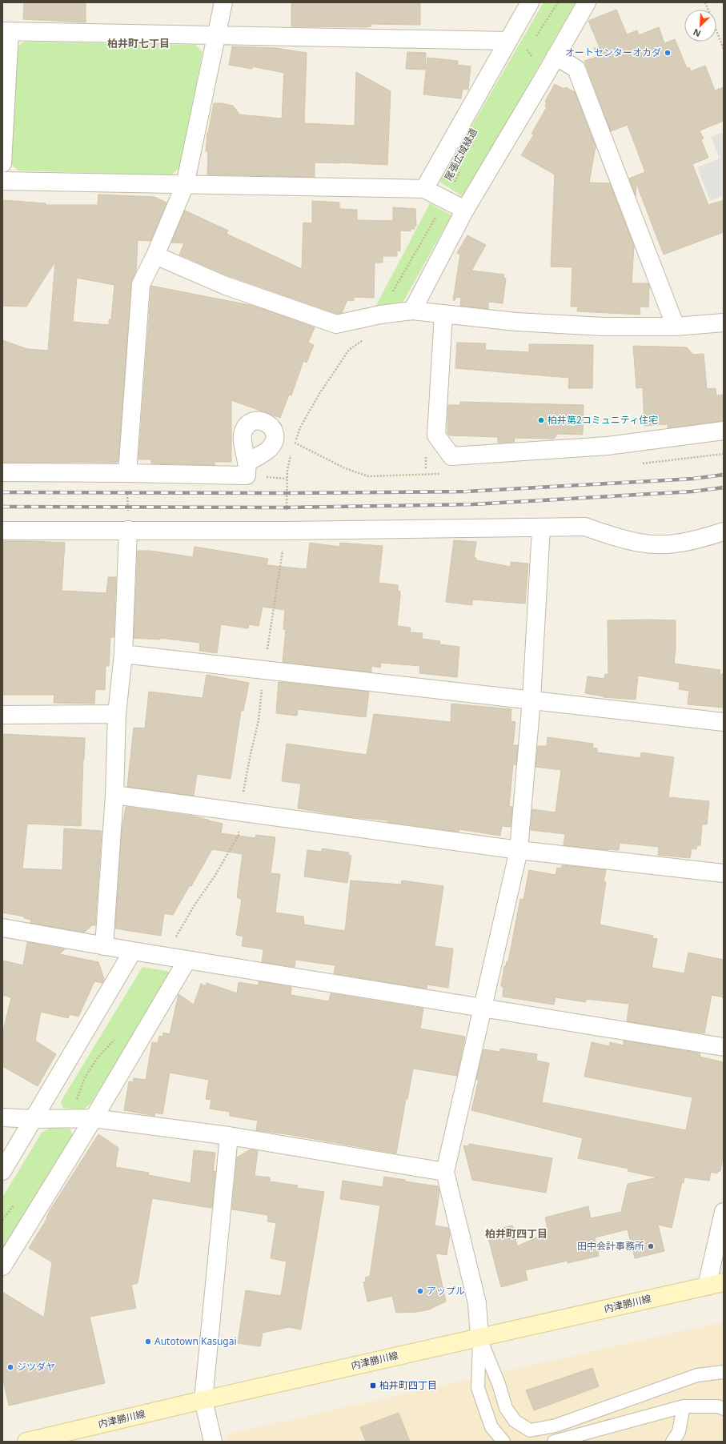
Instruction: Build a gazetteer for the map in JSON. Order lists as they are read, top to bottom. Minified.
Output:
{"streets":{"main road":["内津勝川線"],"path":["尾張広域緑道"]},"districts":["柏井町七丁目","柏井町四丁目"],"places":{"other":["オートセンターオカダ","柏井第2コミュニティ住宅","田中会計事務所","アップル","Autotown Kasugai","ジツダヤ"],"transit":["柏井町四丁目"]},"north":"bottom left"}
